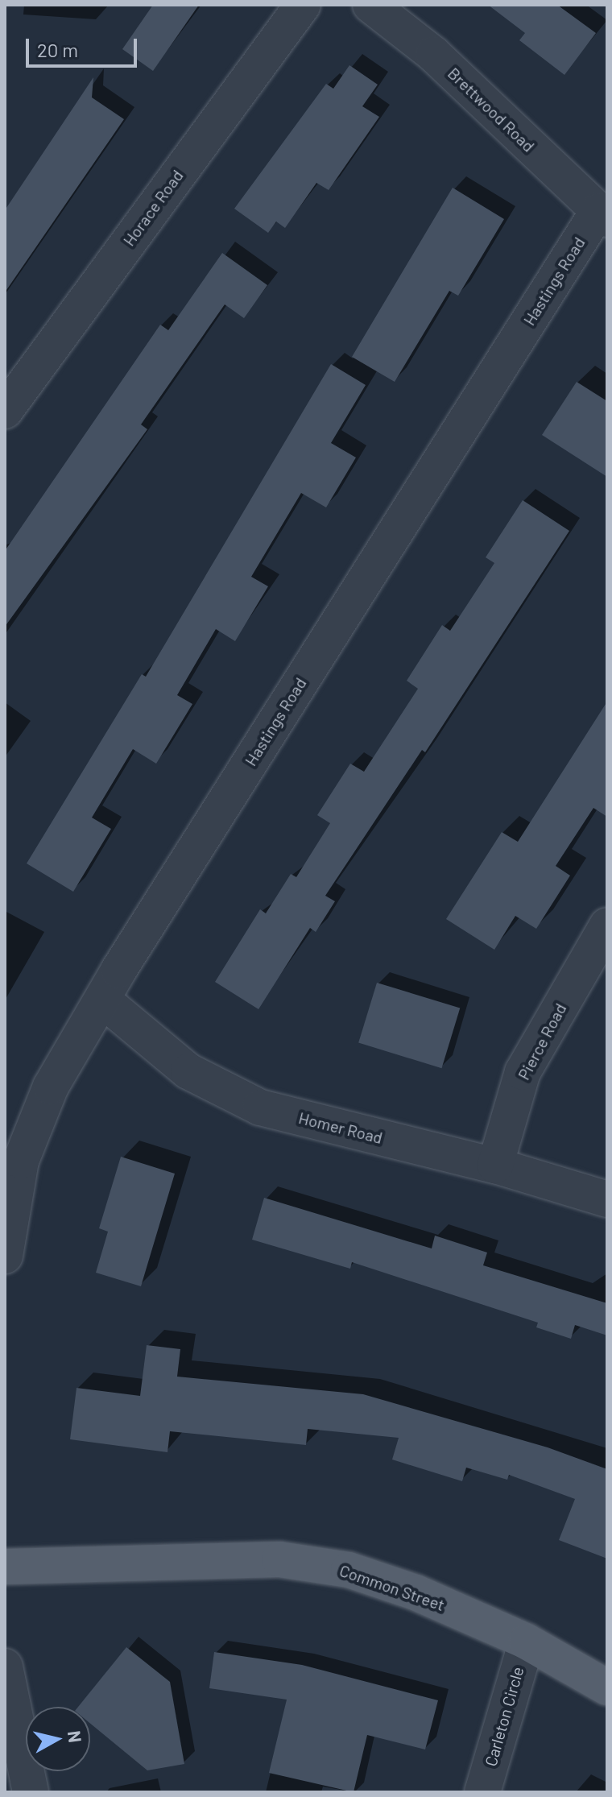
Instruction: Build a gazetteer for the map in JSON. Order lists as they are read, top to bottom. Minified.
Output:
{"streets":{"main road":["Common Street"],"street":["Brettwood Road","Horace Road","Hastings Road","Pierce Road","Homer Road","Carleton Circle"]},"crossings":[["Brettwood Road","Hastings Road"],["Hastings Road","Homer Road"],["Pierce Road","Homer Road"],["Common Street","Carleton Circle"]],"scale_bar":"20 m","north":"right"}
